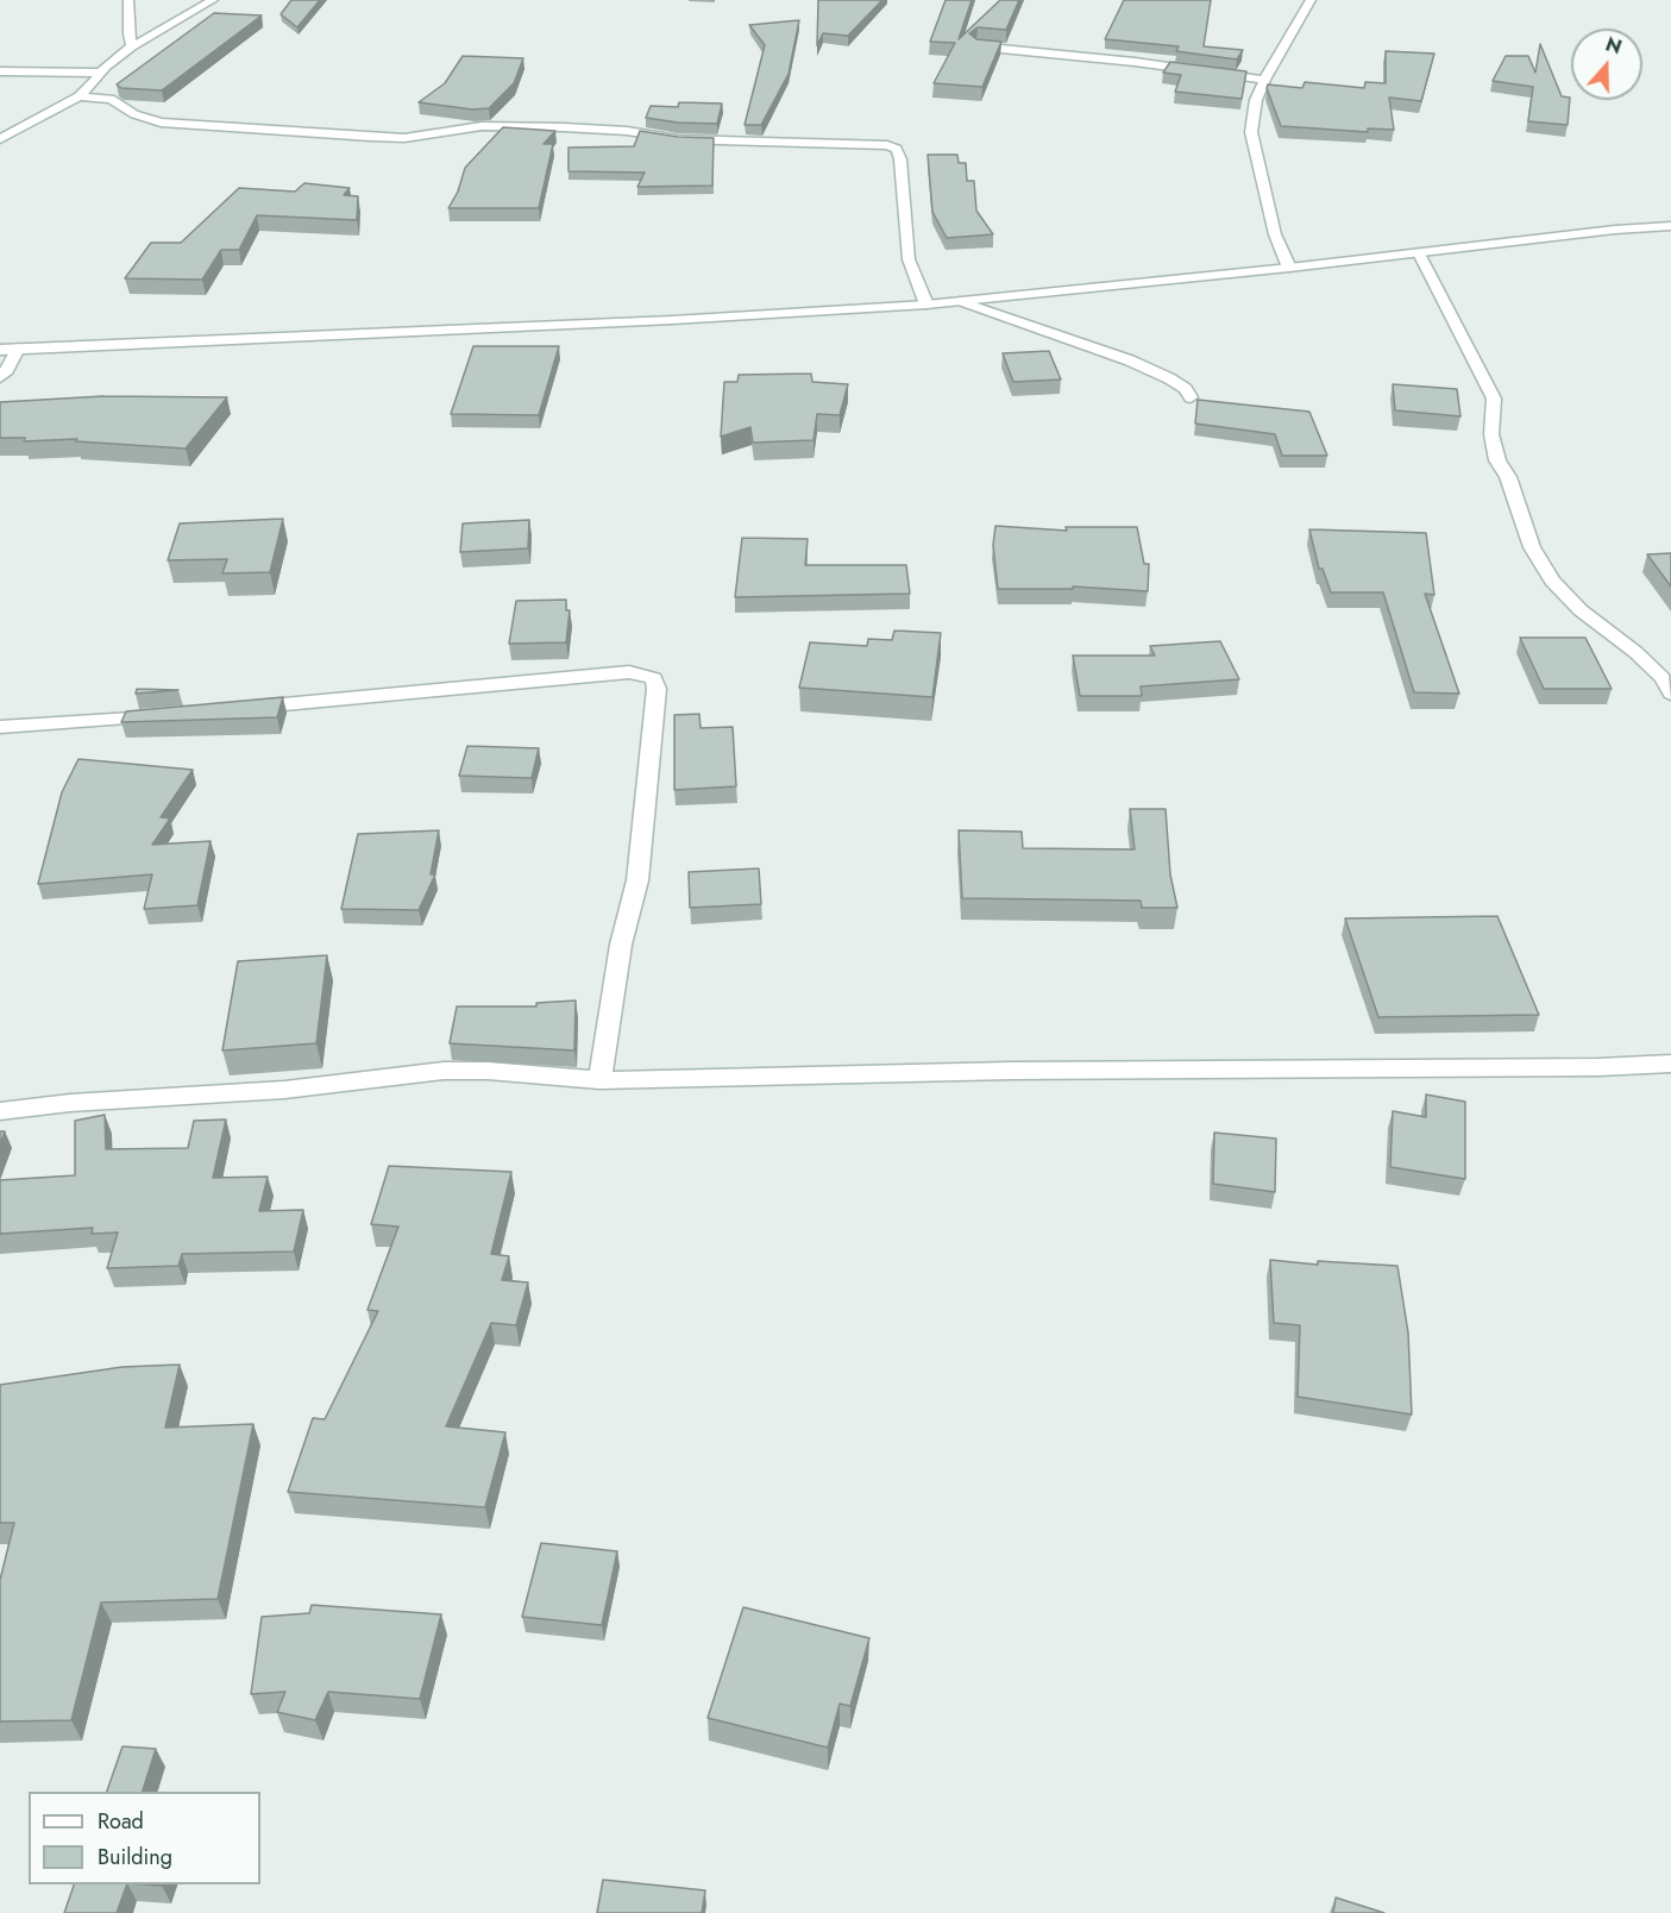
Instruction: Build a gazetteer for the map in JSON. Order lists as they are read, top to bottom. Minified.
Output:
{"legend":["Road","Building"],"north":"top"}
